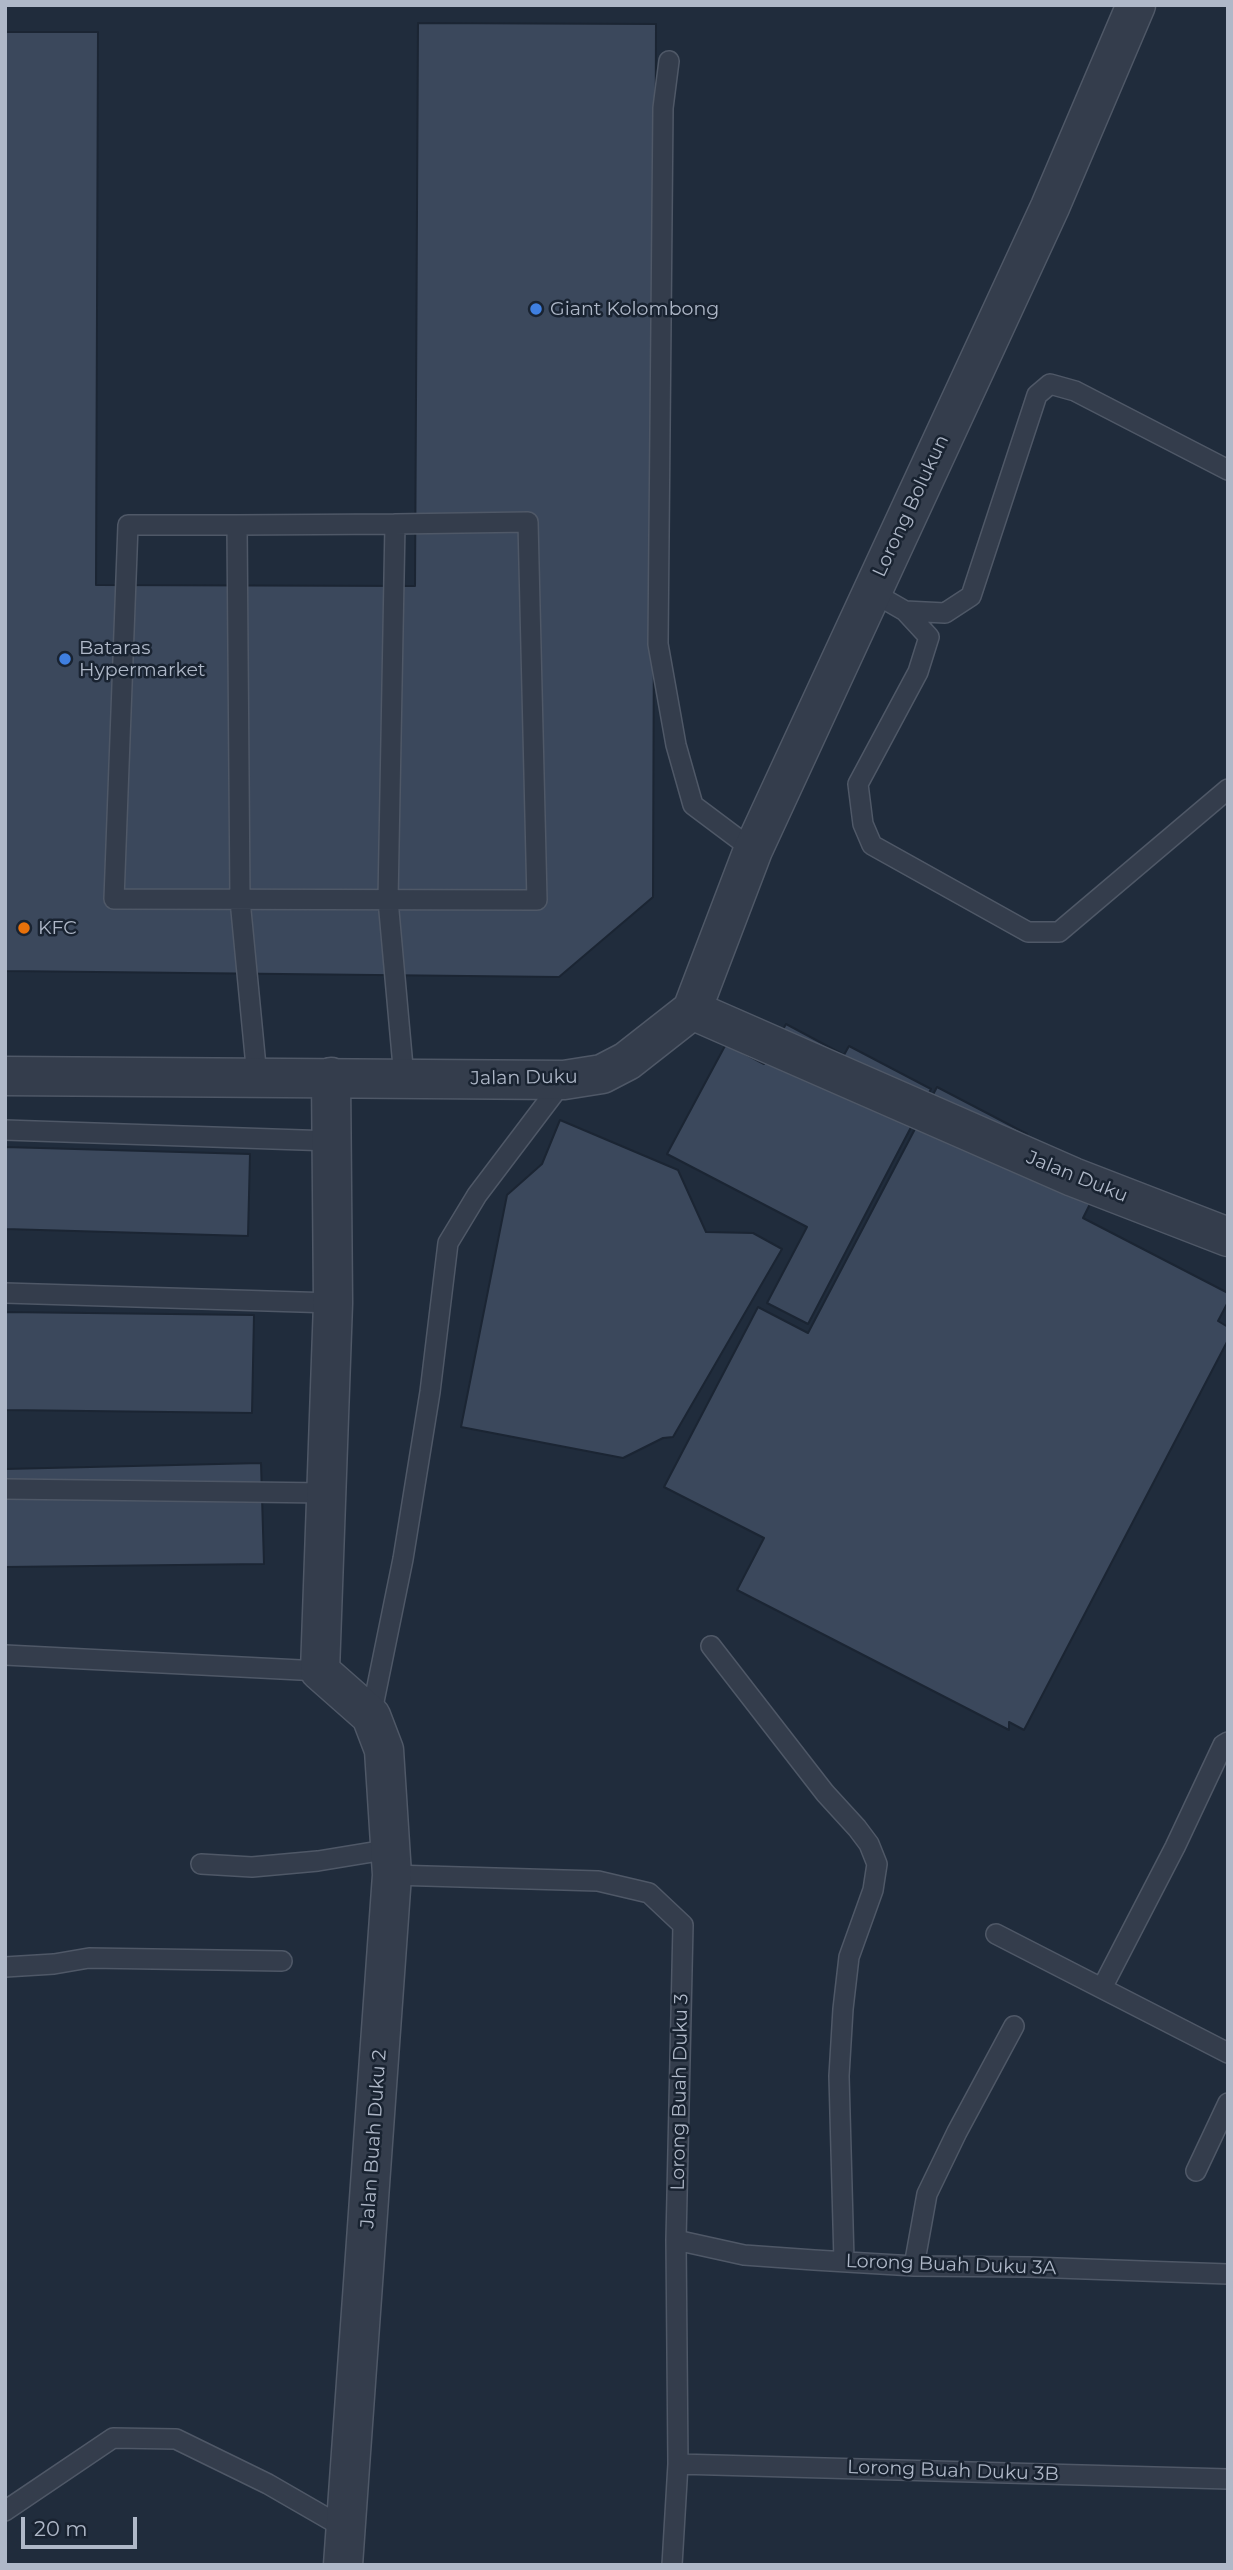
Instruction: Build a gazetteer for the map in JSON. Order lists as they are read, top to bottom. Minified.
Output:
{"streets":{"street":["Lorong Bolukun","Jalan Duku","Jalan Buah Duku 2"],"lane":["Lorong Buah Duku 3","Lorong Buah Duku 3A","Lorong Buah Duku 3B"]},"crossings":[["Lorong Bolukun","Jalan Duku"],["Lorong Buah Duku 3","Jalan Buah Duku 2"],["Lorong Buah Duku 3","Lorong Buah Duku 3A"],["Lorong Buah Duku 3","Lorong Buah Duku 3B"]],"places":["Giant Kolombong","Bataras Hypermarket","KFC"],"scale_bar":"20 m"}
